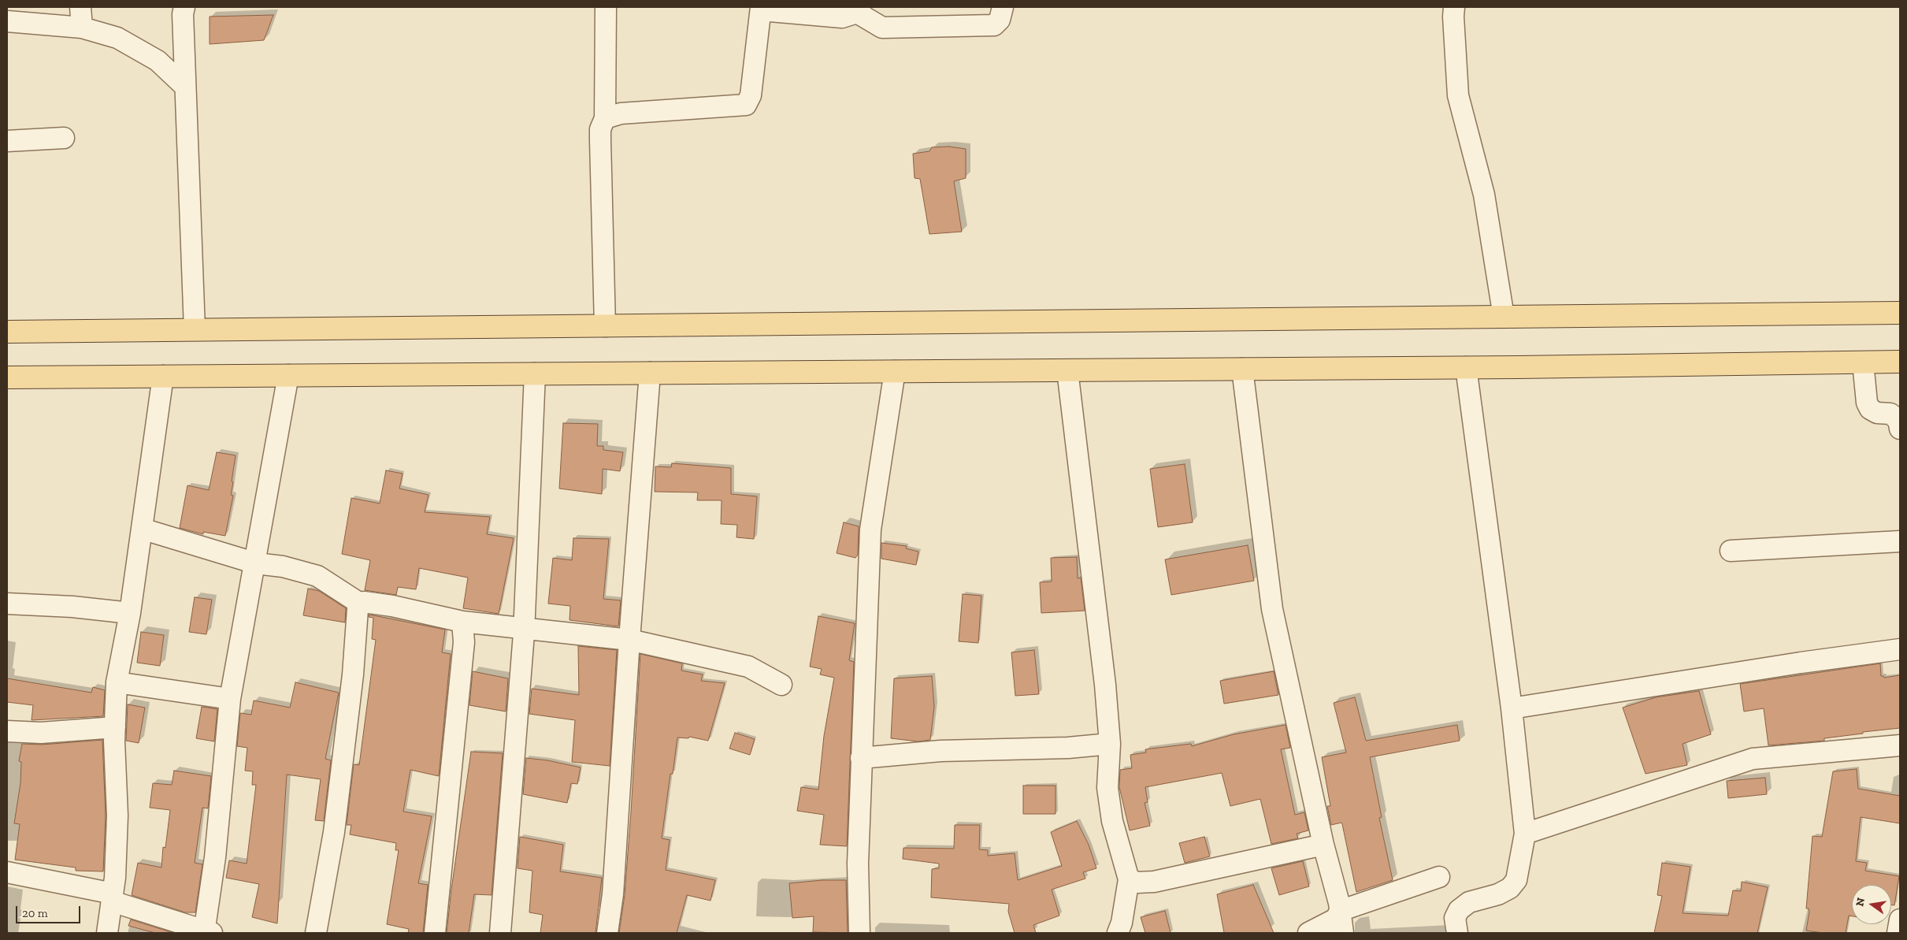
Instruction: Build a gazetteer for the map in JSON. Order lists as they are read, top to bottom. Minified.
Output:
{"scale_bar":"20 m","north":"left"}
